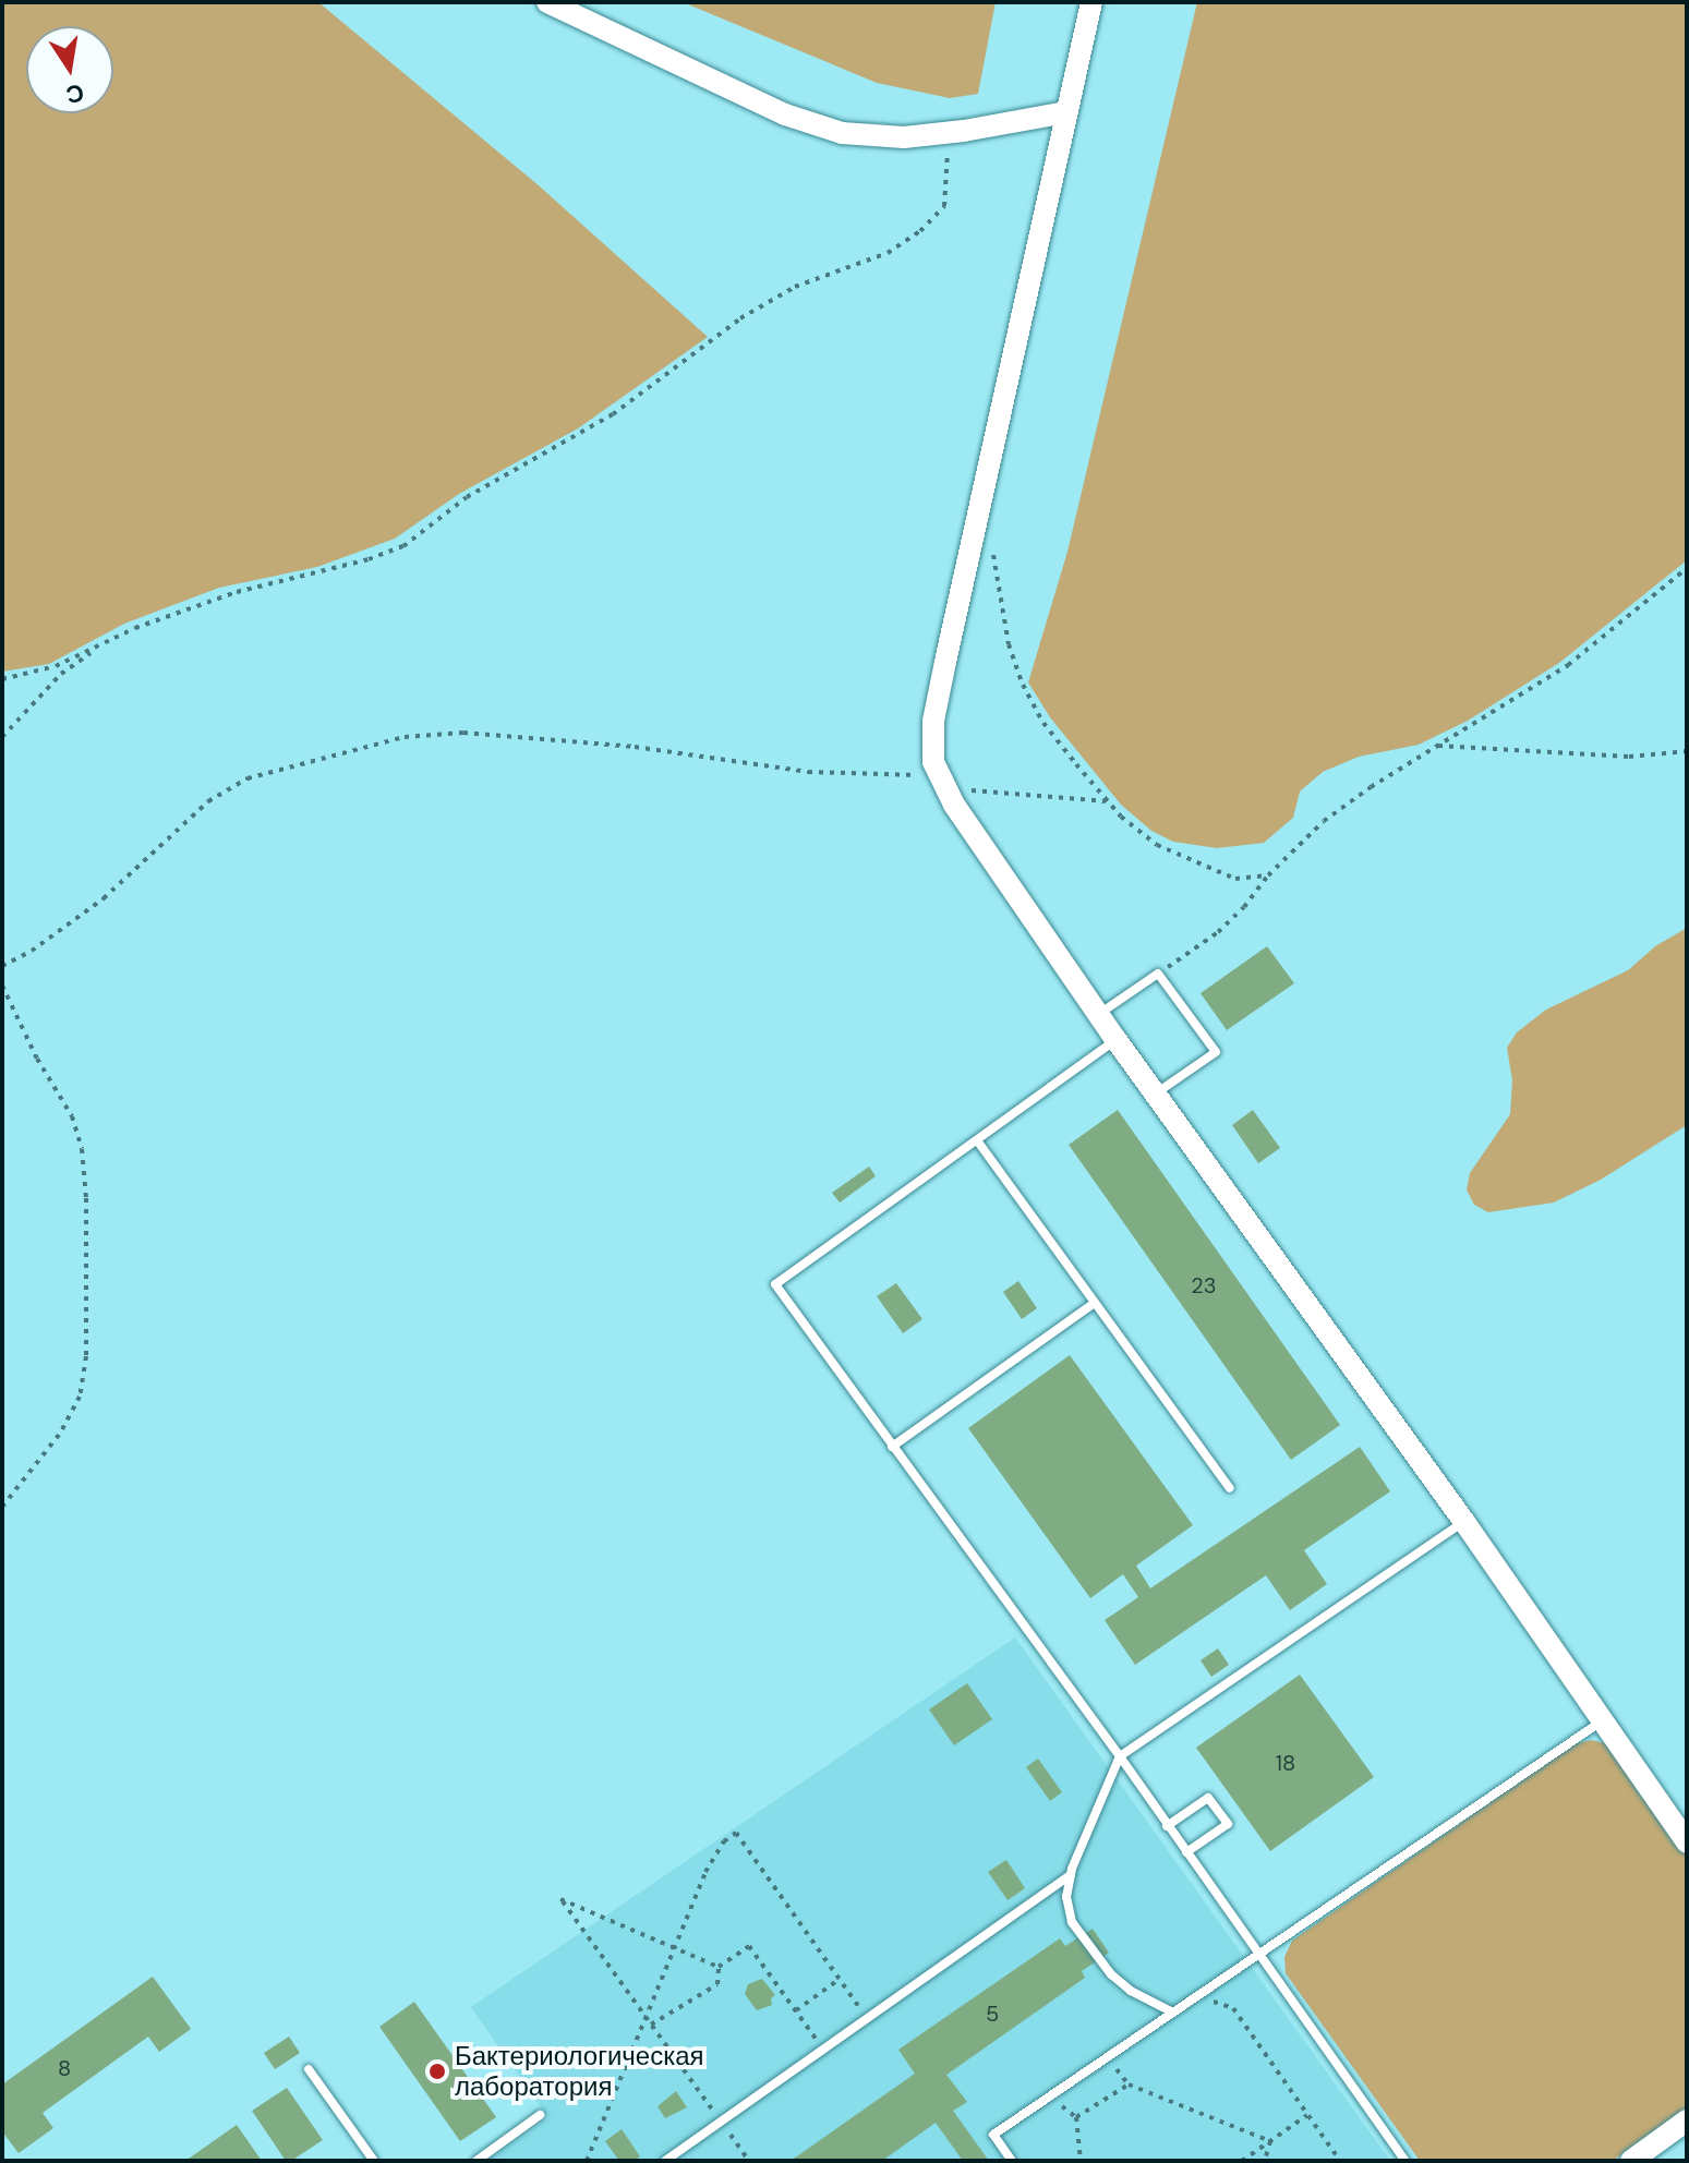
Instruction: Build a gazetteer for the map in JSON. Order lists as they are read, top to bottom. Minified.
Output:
{"places":["Бактериологическая лаборатория"],"house_numbers":["23","18","5","8"],"north":"bottom"}
